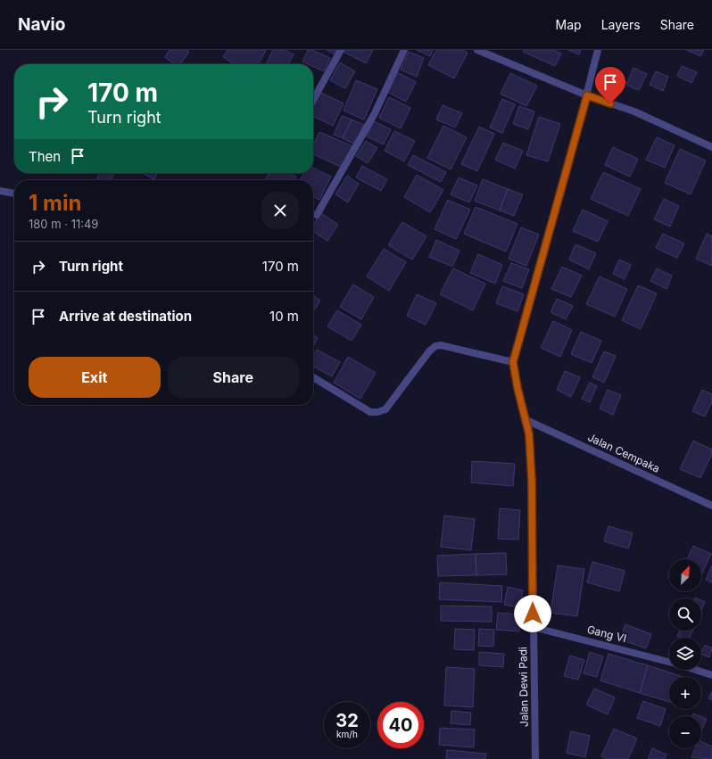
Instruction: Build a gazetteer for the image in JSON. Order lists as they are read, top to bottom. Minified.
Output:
{"streets":{"street":["Jalan Cempaka","Gang VI","Jalan Dewi Padi"]},"crossings":[["Jalan Cempaka","Jalan Dewi Padi"],["Gang VI","Jalan Dewi Padi"]],"north":"top right","page":{"header":"Navio","nav":["Map","Layers","Share"],"turn":["170 m","Turn right"],"then":"Then","heading":["1 min","180 m · 11:49"],"list":[{"name":"Turn right","value":"170 m"},{"name":"Arrive at destination","value":"10 m"}],"buttons":["Exit","Share"],"map_buttons":["+","−"],"speed":"32 km/h","limit":"40"}}
